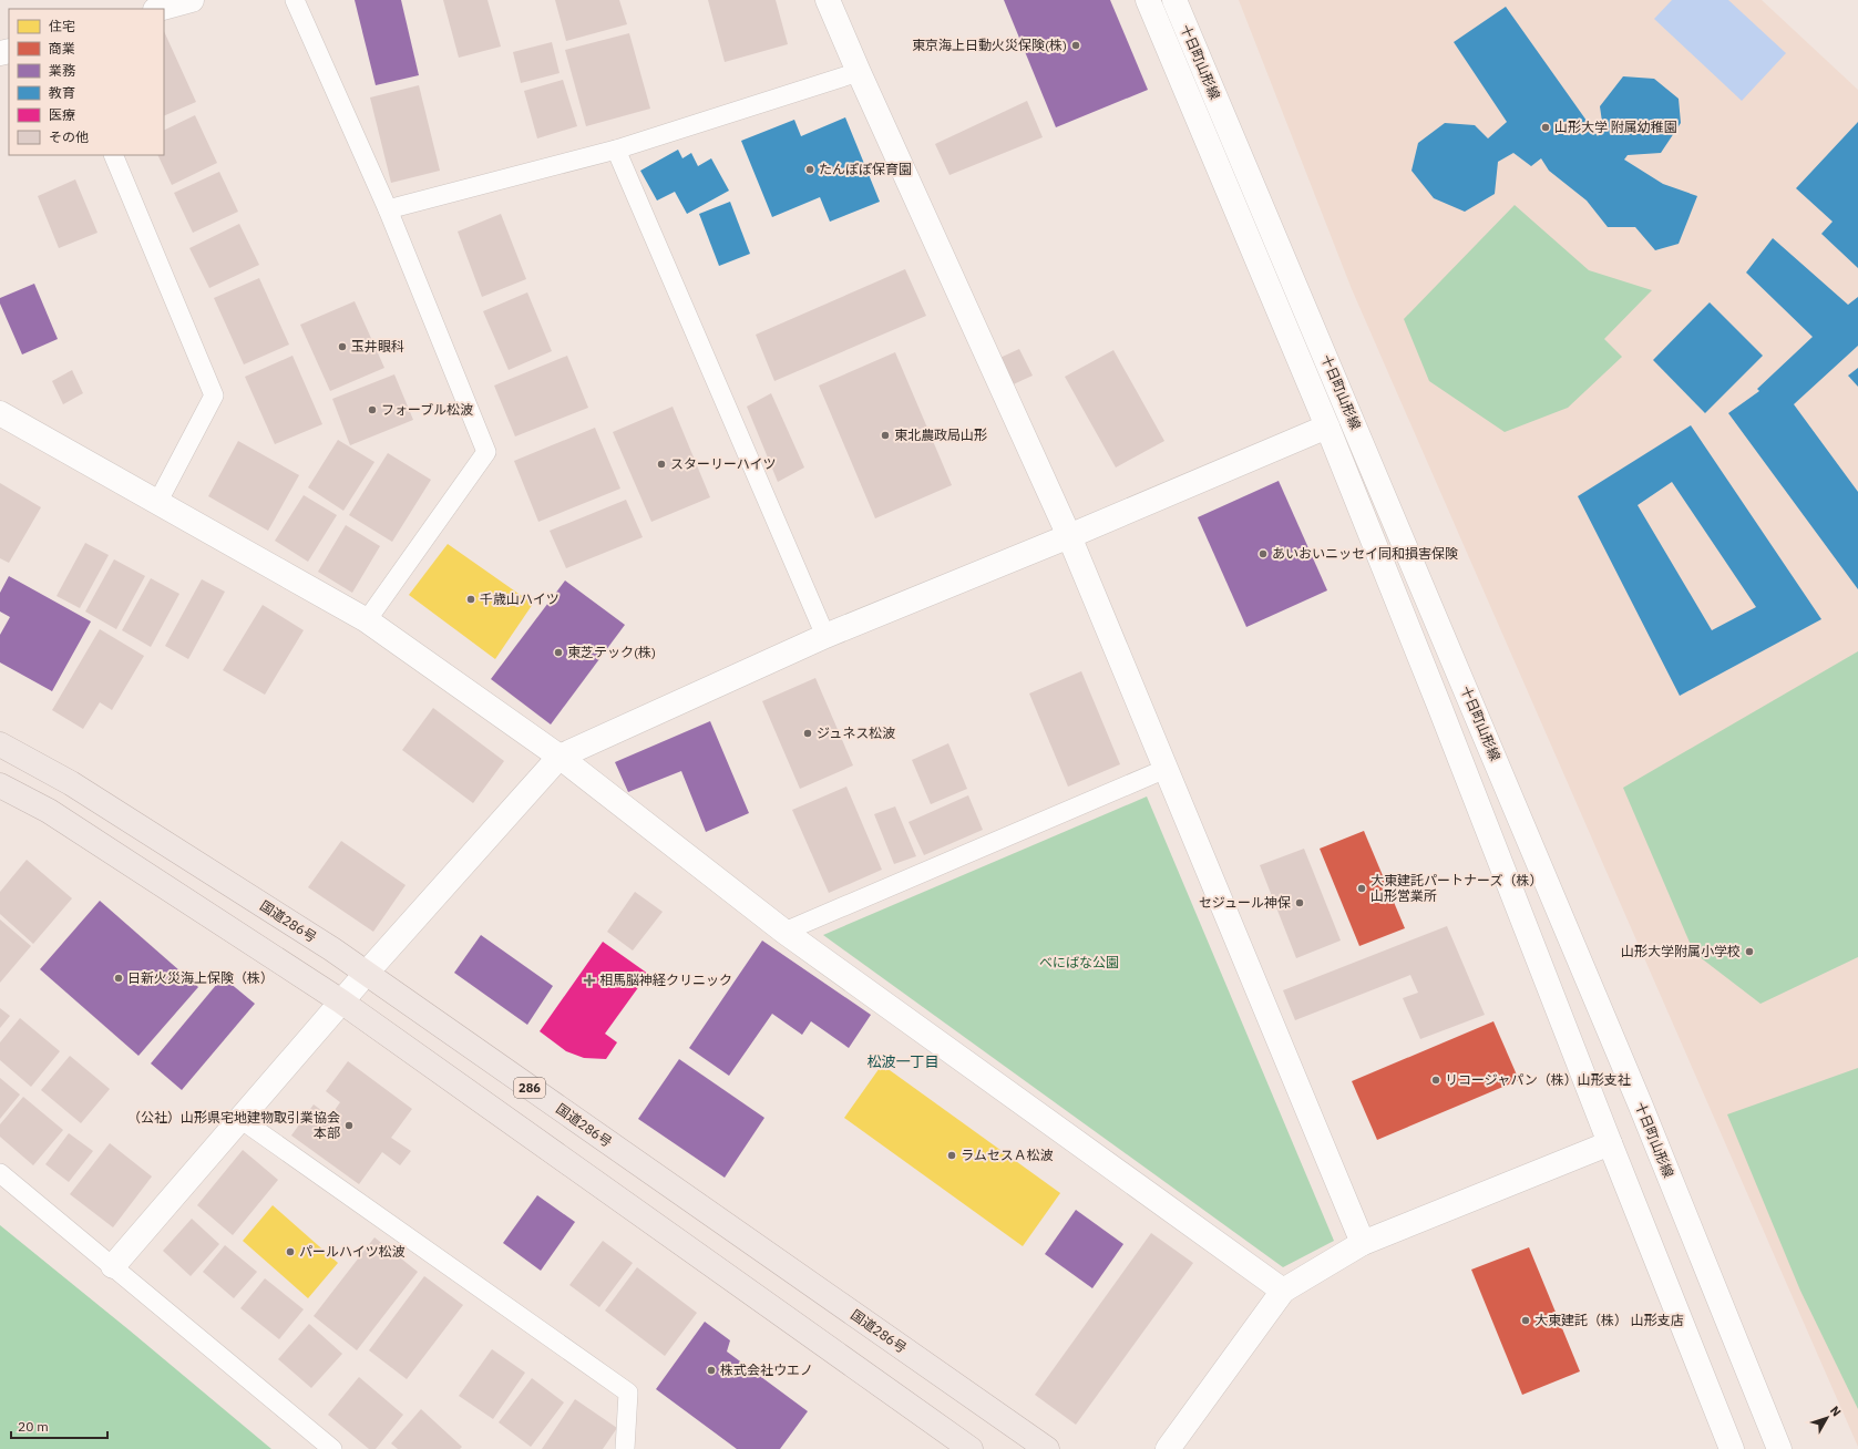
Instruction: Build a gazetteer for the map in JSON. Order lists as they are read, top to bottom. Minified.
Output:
{"streets":{"highway":["国道286号","286"],"street":["十日町山形線"]},"districts":["松波一丁目"],"parks":["べにばな公園"],"places":{"other":["東京海上日動火災保険(株)","山形大学 附属幼稚園","たんぽぽ保育園","玉井眼科","フォーブル松波","東北農政局山形","スターリーハイツ","あいおいニッセイ同和損害保険","千歳山ハイツ","東芝テック(株)","ジュネス松波","大東建託パートナーズ（株） 山形営業所","セジュール神保","山形大学附属小学校","日新火災海上保険（株）","リコージャパン（株）山形支社","（公社）山形県宅地建物取引業協会 本部","ラムセスＡ松波","パールハイツ松波","大東建託（株） 山形支店","株式会社ウエノ"],"health":["相馬脳神経クリニック"]},"legend":["住宅","商業","業務","教育","医療","その他"],"scale_bar":"20 m","north":"top right"}
